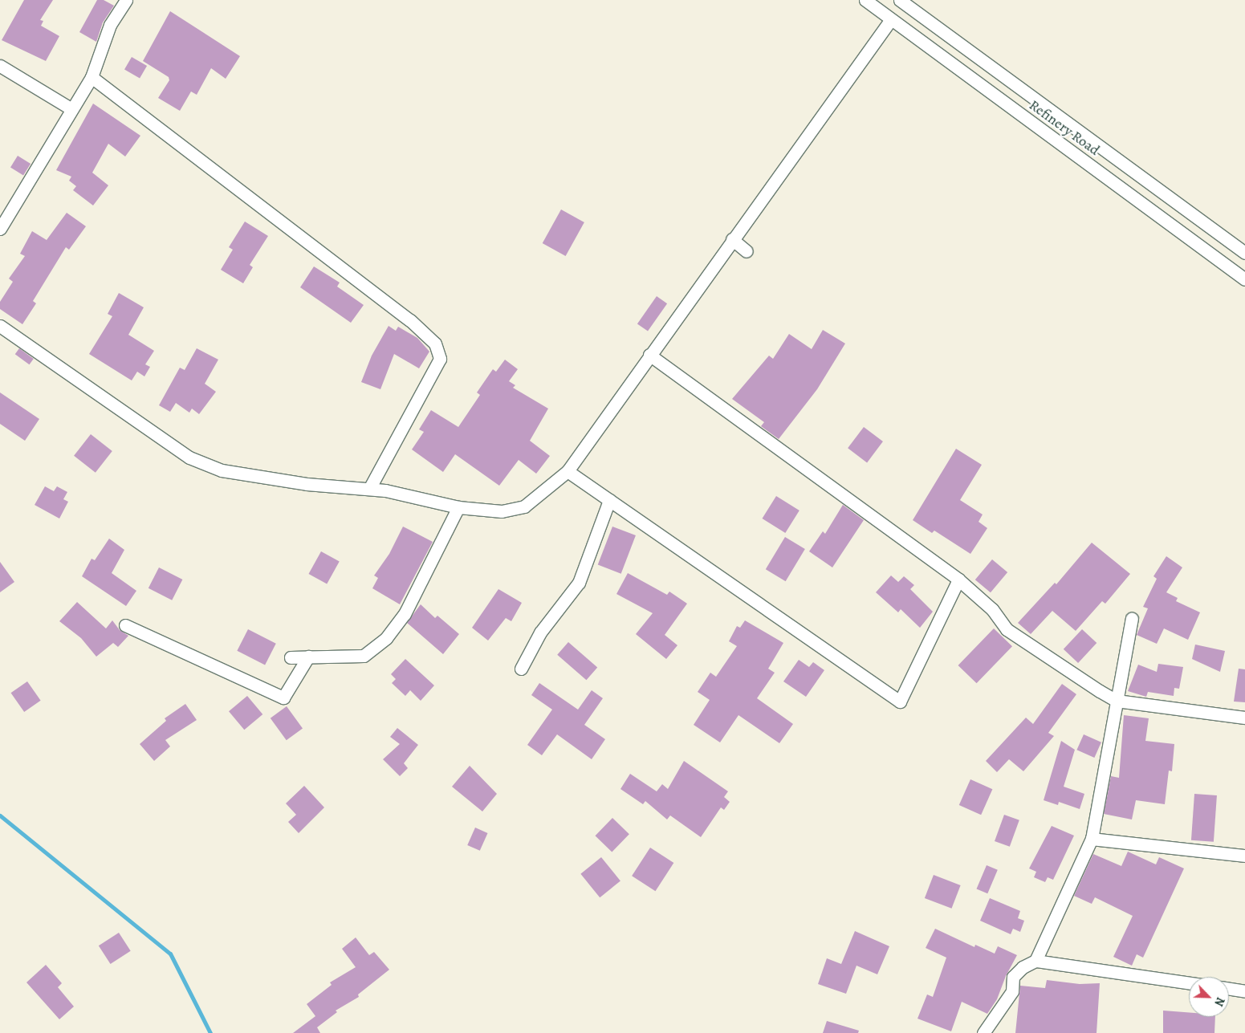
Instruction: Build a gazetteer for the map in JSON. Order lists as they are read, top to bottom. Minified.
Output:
{"streets":{"street":["Refinery Road"]},"north":"bottom right"}
